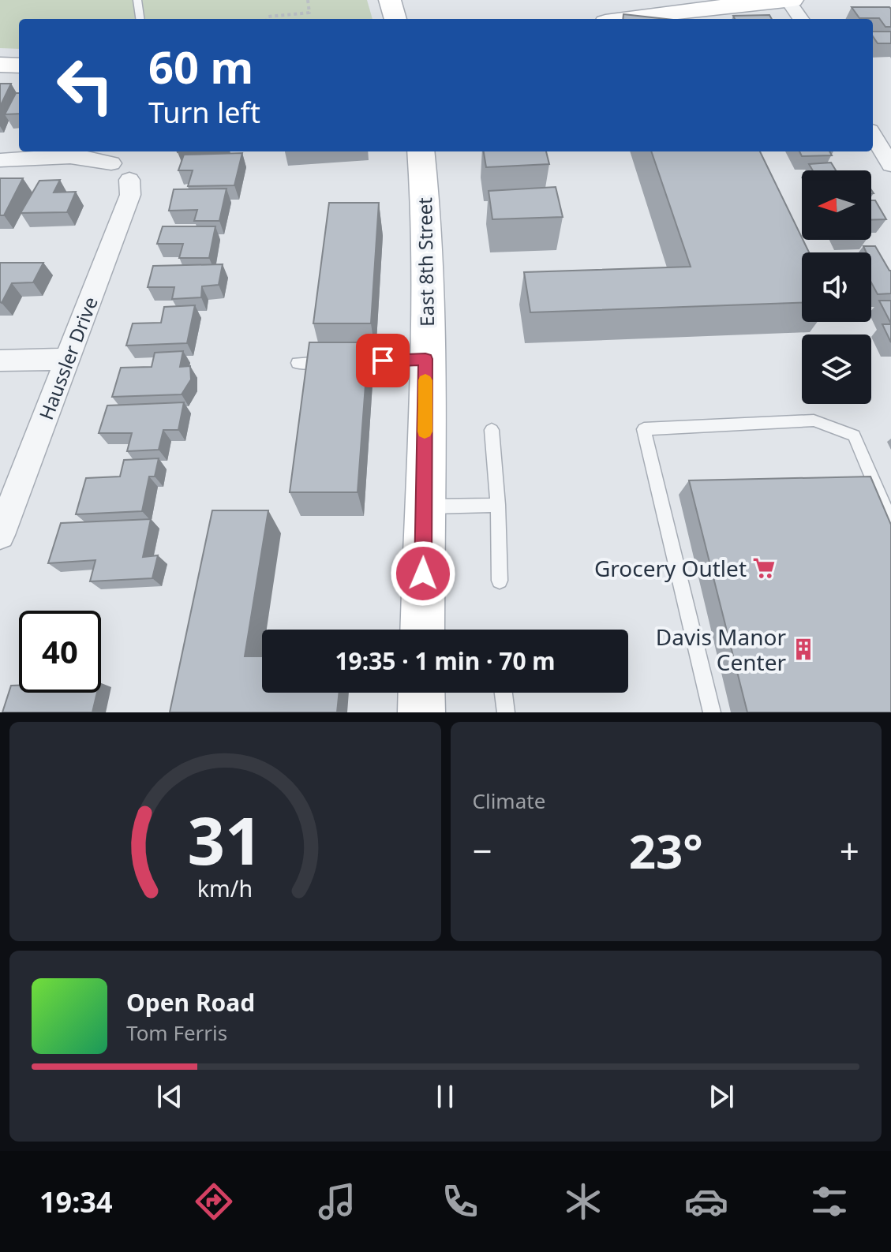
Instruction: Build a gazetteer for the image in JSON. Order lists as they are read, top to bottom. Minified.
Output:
{"streets":{"street":["East 8th Street","Haussler Drive"]},"places":{"supermarket":["Grocery Outlet"],"building":["Davis Manor Center"]},"north":"left","page":{"turn":["60 m","Turn left"],"limit":"40","trip":"19:35 · 1 min · 70 m","tile":"Climate","heat":["−","23°","+"],"song":["Open Road","Tom Ferris"],"tabs":"19:34","gauge":["31","km/h"]}}
